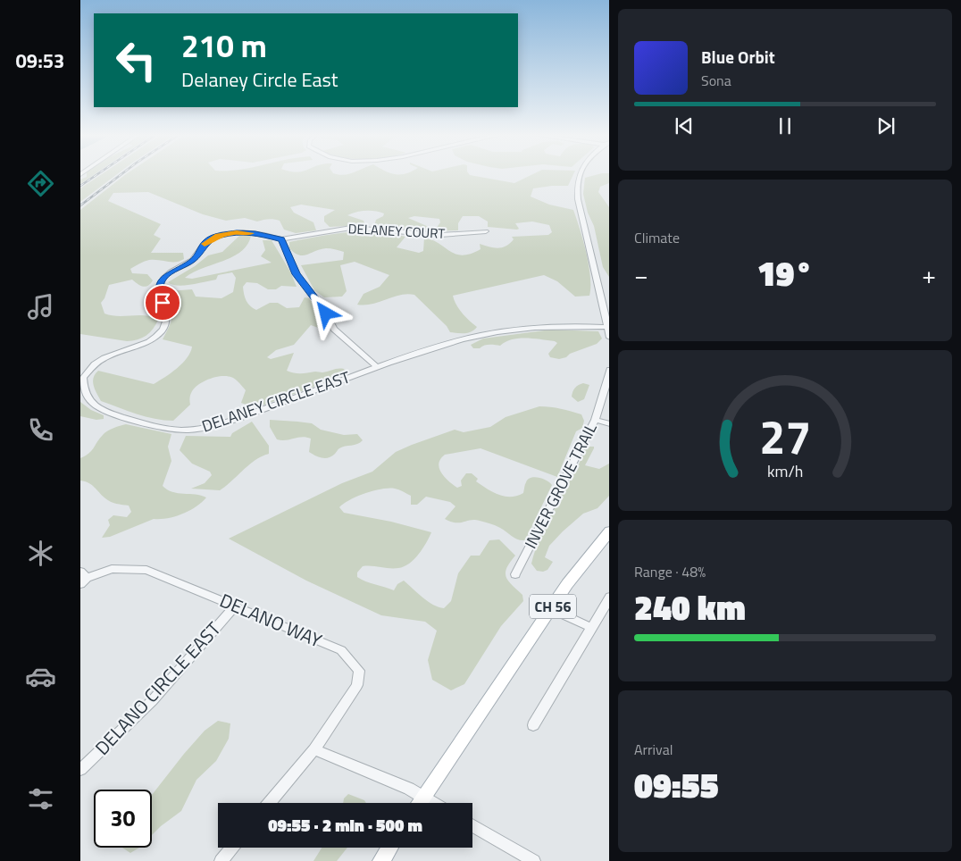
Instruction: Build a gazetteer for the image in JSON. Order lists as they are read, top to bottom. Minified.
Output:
{"streets":{"main road":["CH 56"],"street":["DELANEY COURT","DELANEY CIRCLE EAST","INVER GROVE TRAIL","DELANO WAY","DELANO CIRCLE EAST"]},"crossings":[["DELANEY COURT","DELANEY CIRCLE EAST"],["DELANO WAY","DELANO CIRCLE EAST"]],"page":{"tabs":"09:53","turn":["210 m","Delaney Circle East"],"song":["Blue Orbit","Sona"],"tile":["Climate",["Range · 48%","240 km"],["Arrival","09:55"]],"heat":["−","19°","+"],"limit":"30","trip":"09:55 · 2 min · 500 m","gauge":["27","km/h"]}}
